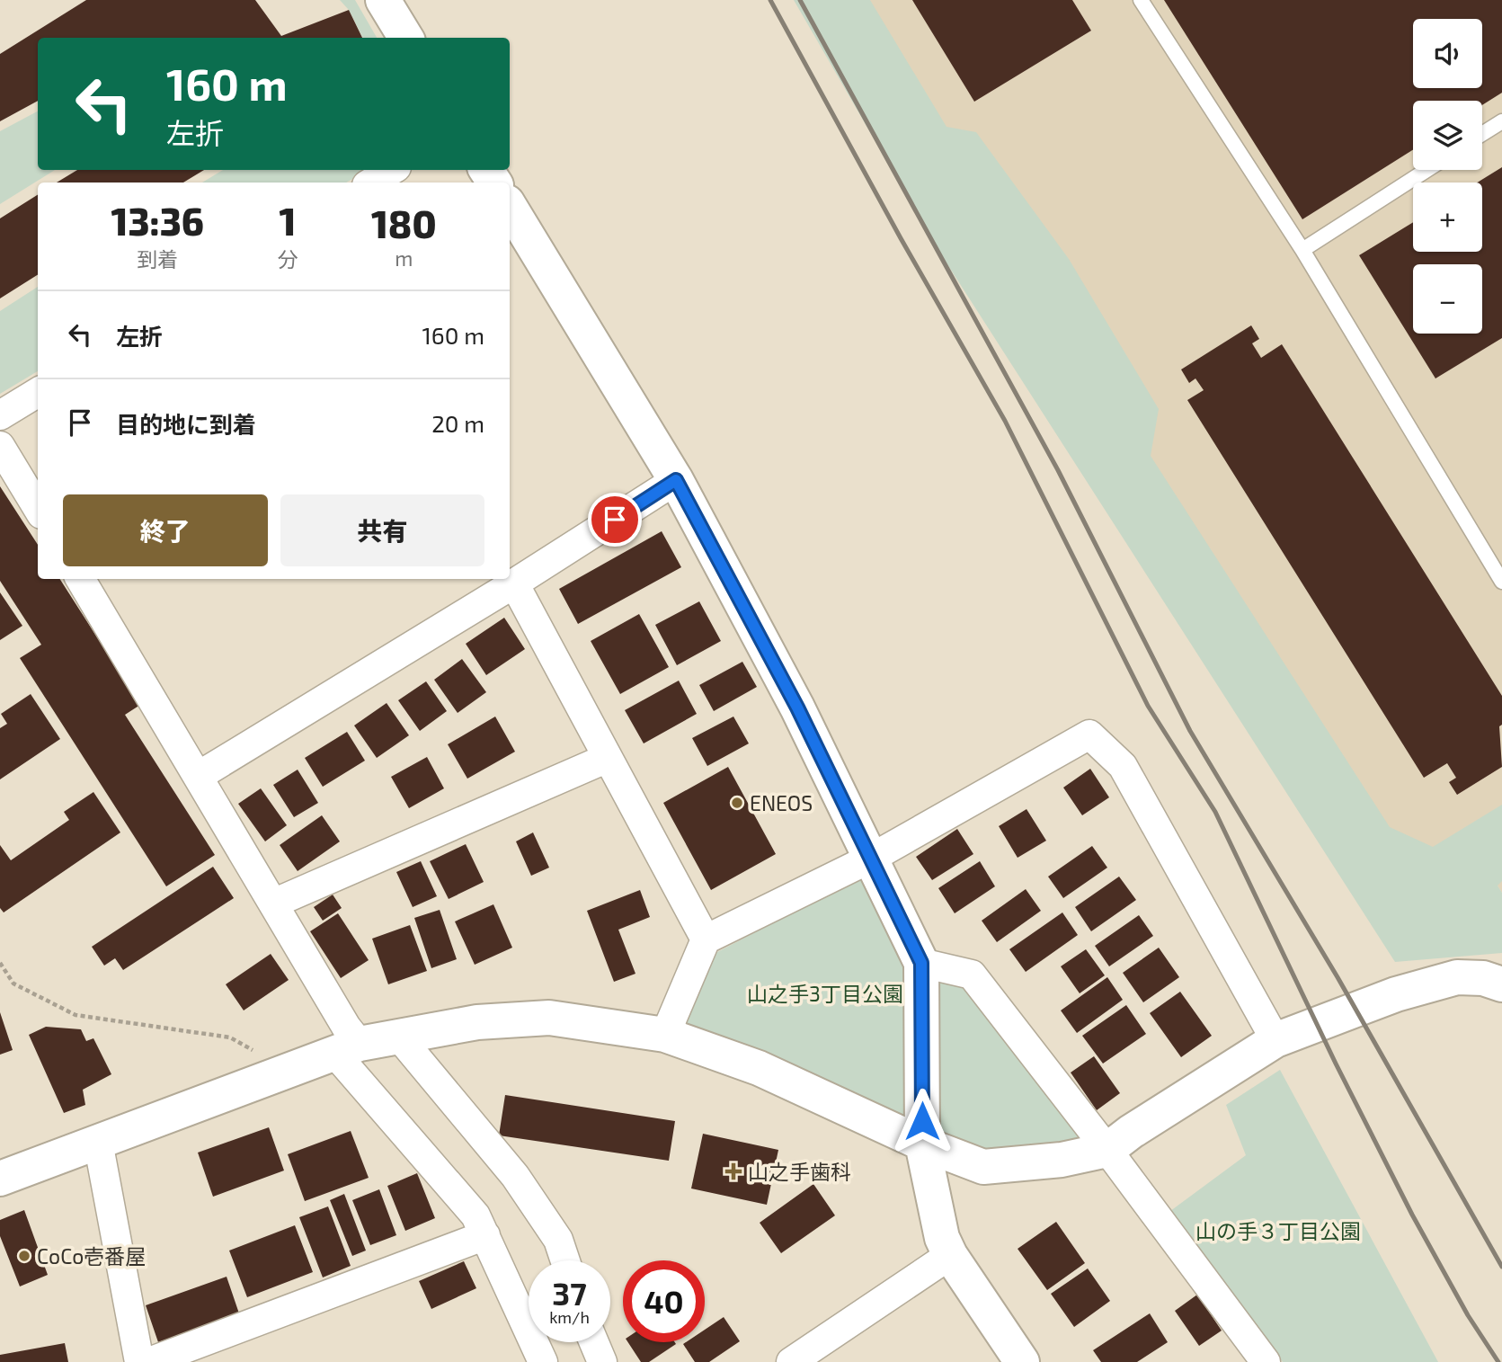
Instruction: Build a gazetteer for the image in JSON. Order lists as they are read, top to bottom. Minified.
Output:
{"parks":["山之手3丁目公園","山の手３丁目公園"],"places":{"other":["ENEOS","CoCo壱番屋"],"health":["山之手歯科"]},"page":{"map_buttons":["+","−"],"turn":["160 m","左折"],"eta":["13:36","到着","1","分","180","m"],"list":[{"name":"左折","value":"160 m"},{"name":"目的地に到着","value":"20 m"}],"buttons":["終了","共有"],"speed":"37 km/h","limit":"40"}}
